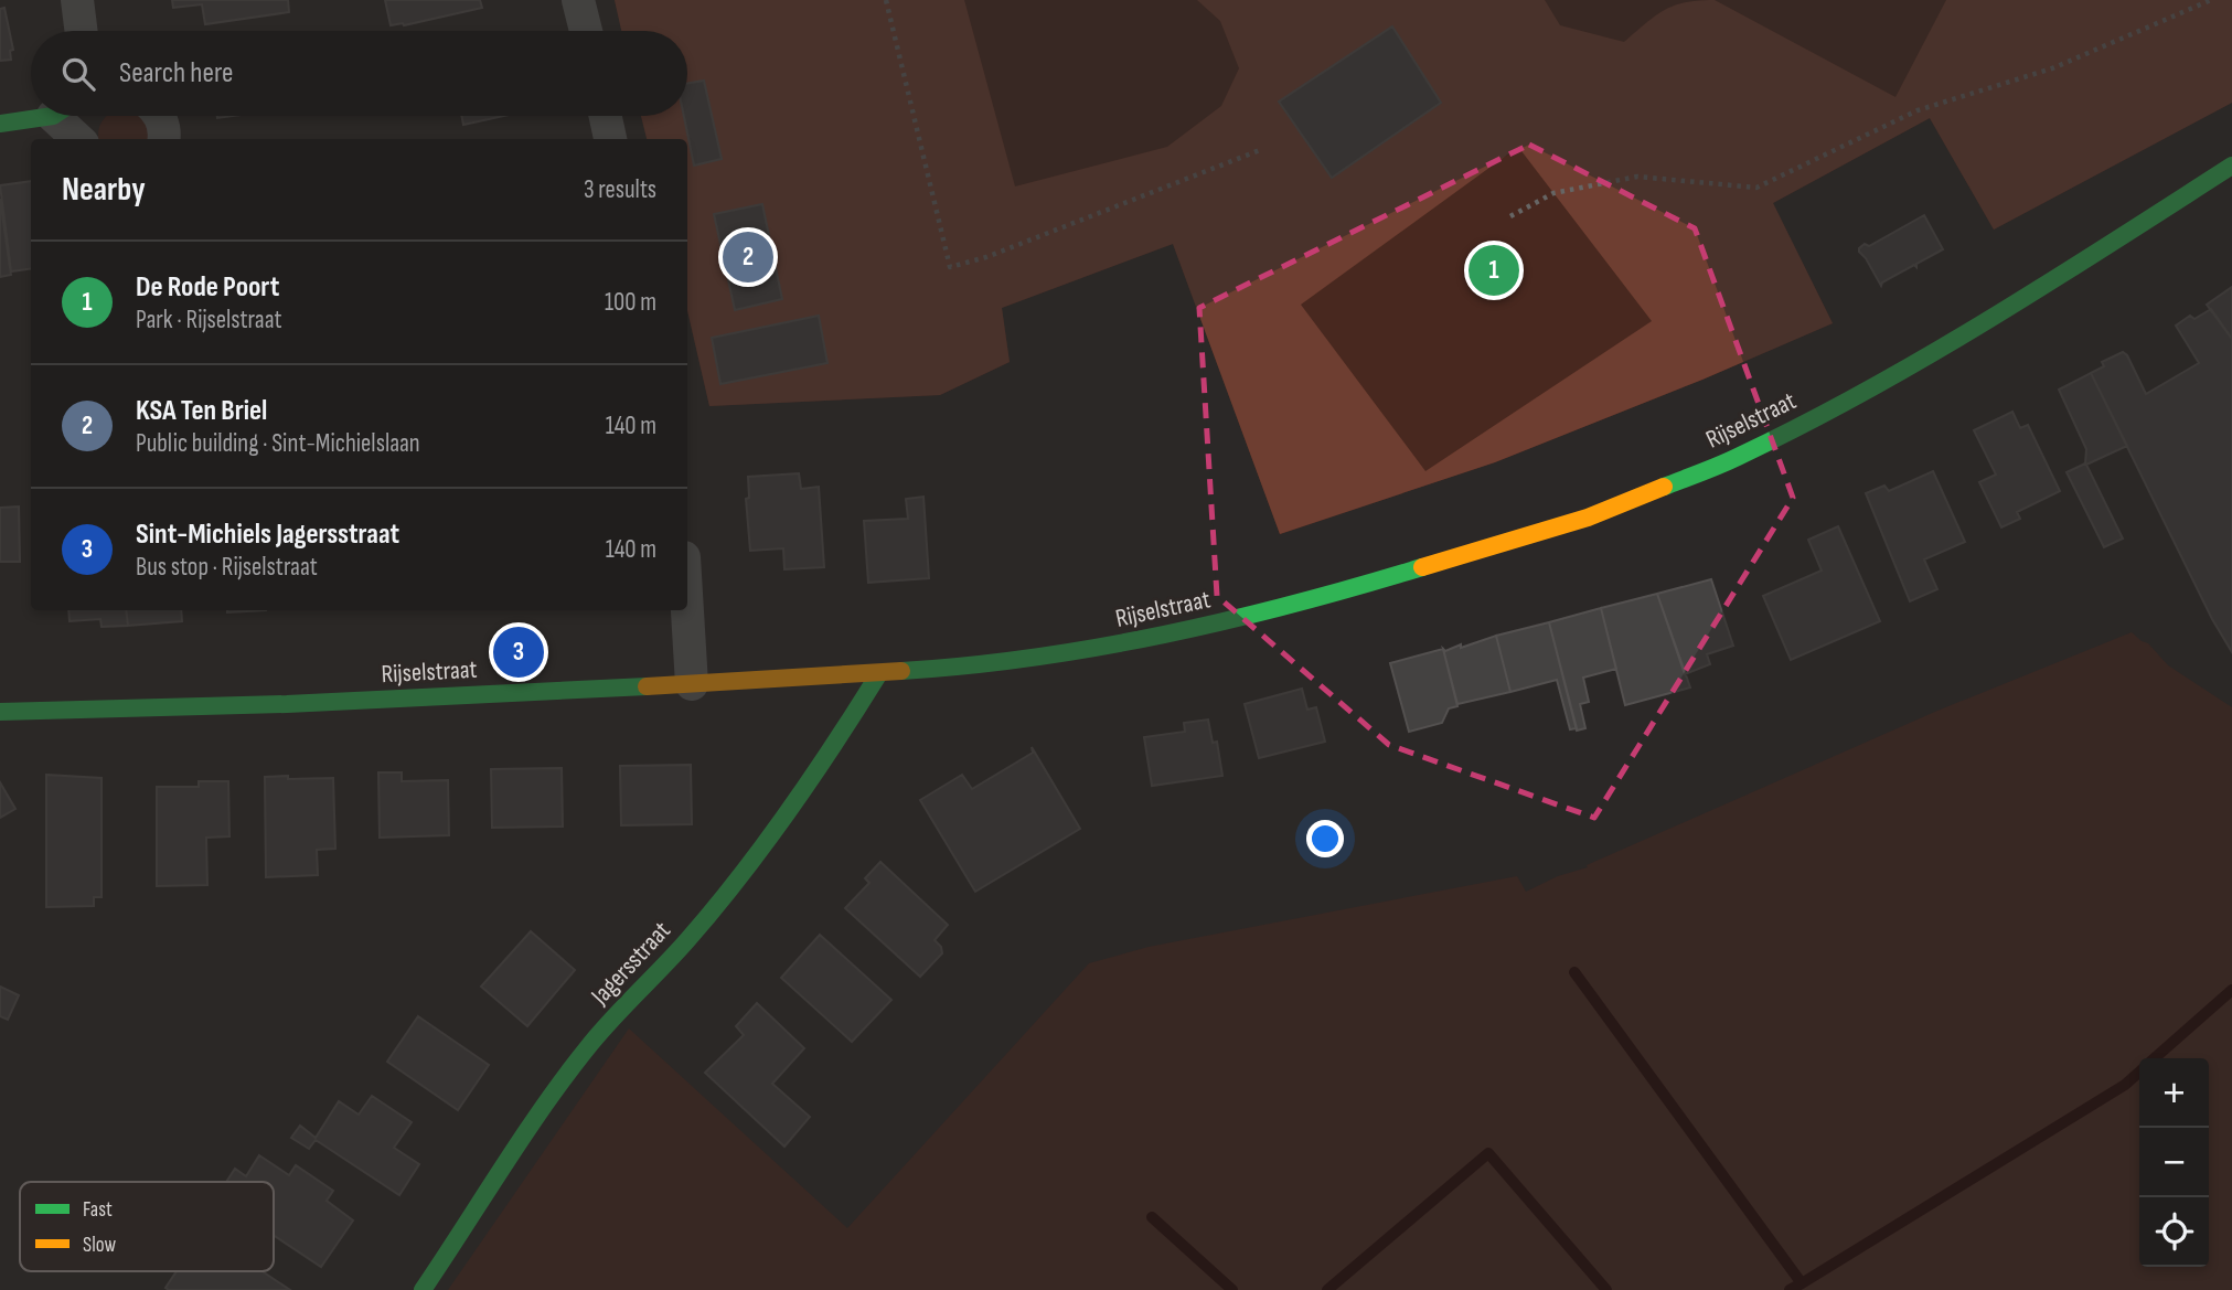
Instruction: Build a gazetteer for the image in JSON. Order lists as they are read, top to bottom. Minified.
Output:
{"streets":{"street":["Rijselstraat","Jagersstraat"]},"crossings":[["Rijselstraat","Jagersstraat"]],"legend":["Fast","Slow"],"page":{"search":"Search here","heading":["Nearby","3 results"],"pins":["2","1","3"],"list":[{"mark":"1","name":"De Rode Poort","note":"Park · Rijselstraat","value":"100 m"},{"mark":"2","name":"KSA Ten Briel","note":"Public building · Sint-Michielslaan","value":"140 m"},{"mark":"3","name":"Sint-Michiels Jagersstraat","note":"Bus stop · Rijselstraat","value":"140 m"}],"map_buttons":["+","−"]}}
